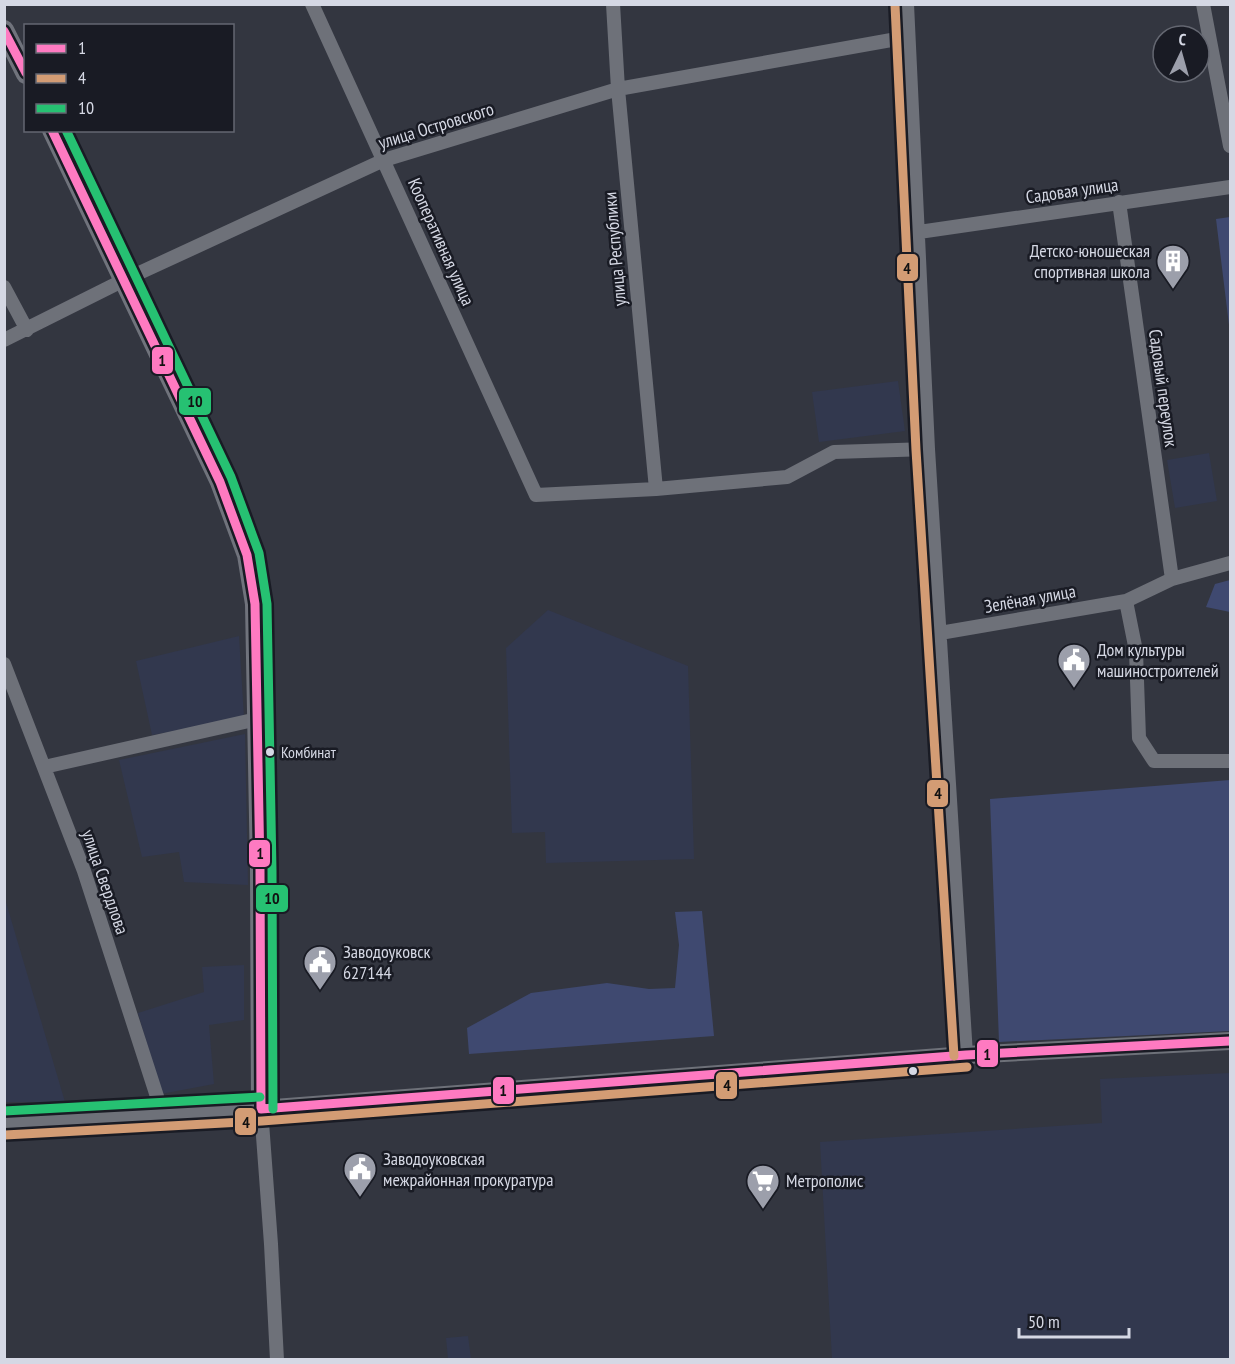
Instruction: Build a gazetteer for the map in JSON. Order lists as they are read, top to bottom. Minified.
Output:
{"streets":{"street":["улица Островского","Садовая улица","Кооперативная улица","улица Республики","Садовый переулок","Зелёная улица","улица Свердлова"]},"crossings":[["улица Островского","Кооперативная улица"],["улица Островского","улица Республики"],["Садовая улица","Садовый переулок"],["Кооперативная улица","улица Республики"],["Садовый переулок","Зелёная улица"]],"places":{"building":["Детско-юношеская спортивная школа"],"public building":["Дом культуры машиностроителей","Заводоуковск 627144","Заводоуковская межрайонная прокуратура"],"other":["Комбинат"],"supermarket":["Метрополис"]},"lines":["transit line 4","transit line 1","transit line 10"],"legend":["1","4","10"],"scale_bar":"50 m","north":"top"}
